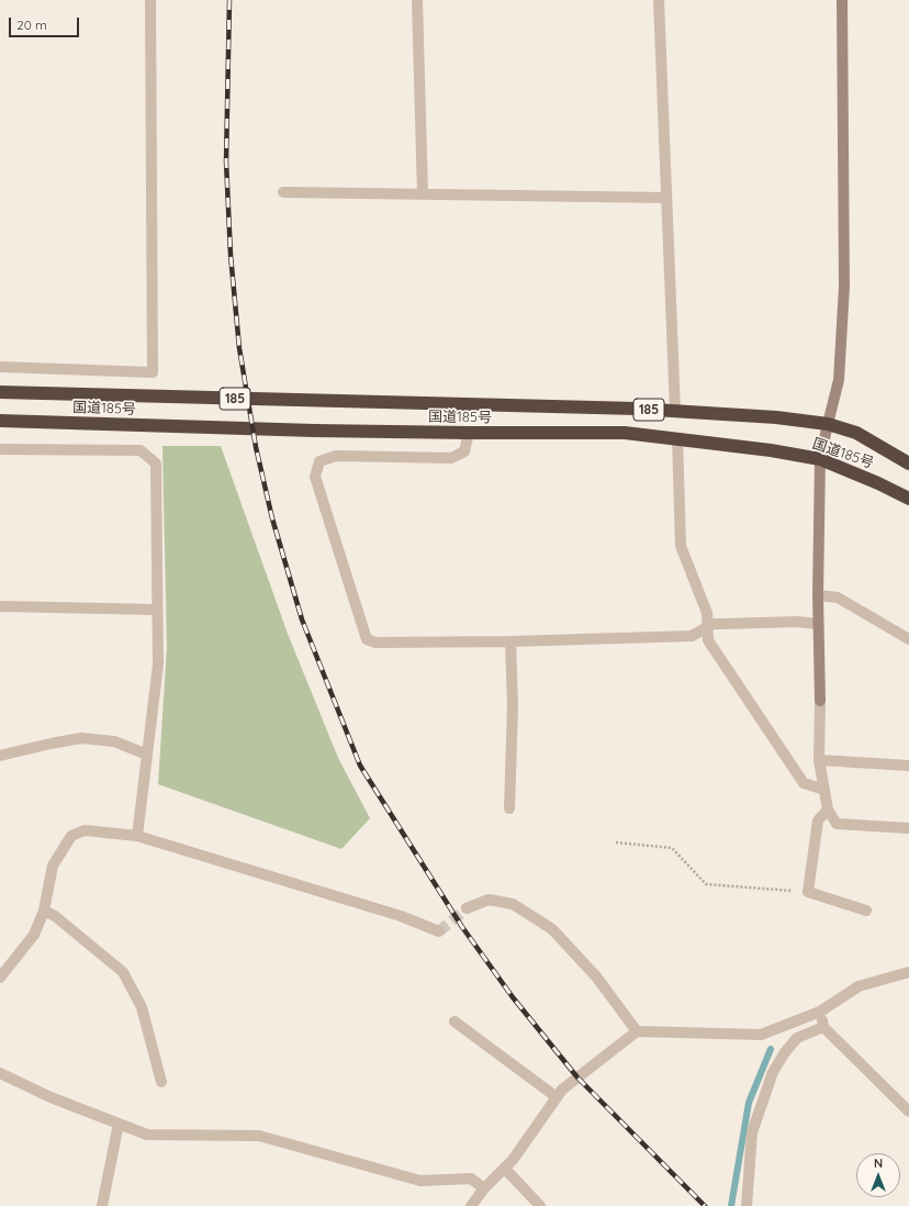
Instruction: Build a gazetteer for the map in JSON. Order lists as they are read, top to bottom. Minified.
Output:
{"streets":{"highway":["185","国道185号"]},"scale_bar":"20 m","north":"top"}
